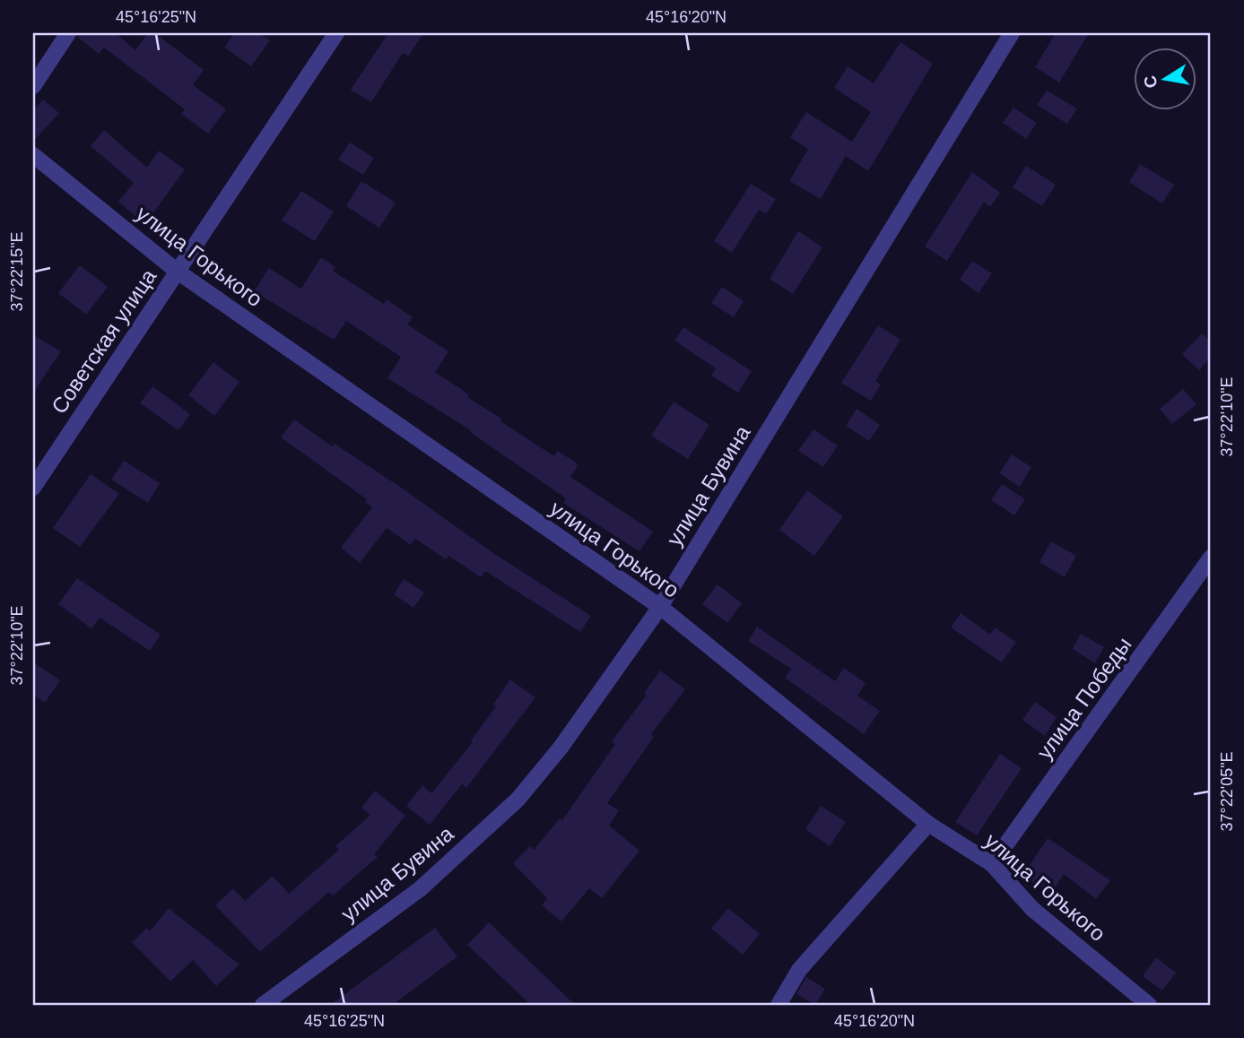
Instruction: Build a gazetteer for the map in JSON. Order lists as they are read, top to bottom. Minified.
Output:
{"streets":{"street":["улица Горького","Советская улица","улица Бувина","улица Победы"]},"crossings":[["улица Горького","Советская улица"],["улица Горького","улица Бувина"],["улица Горького","улица Победы"]],"north":"left","coordinates":["45°16'25\"N","45°16'20\"N","37°22'15\"E","37°22'10\"E","37°22'05\"E"]}
